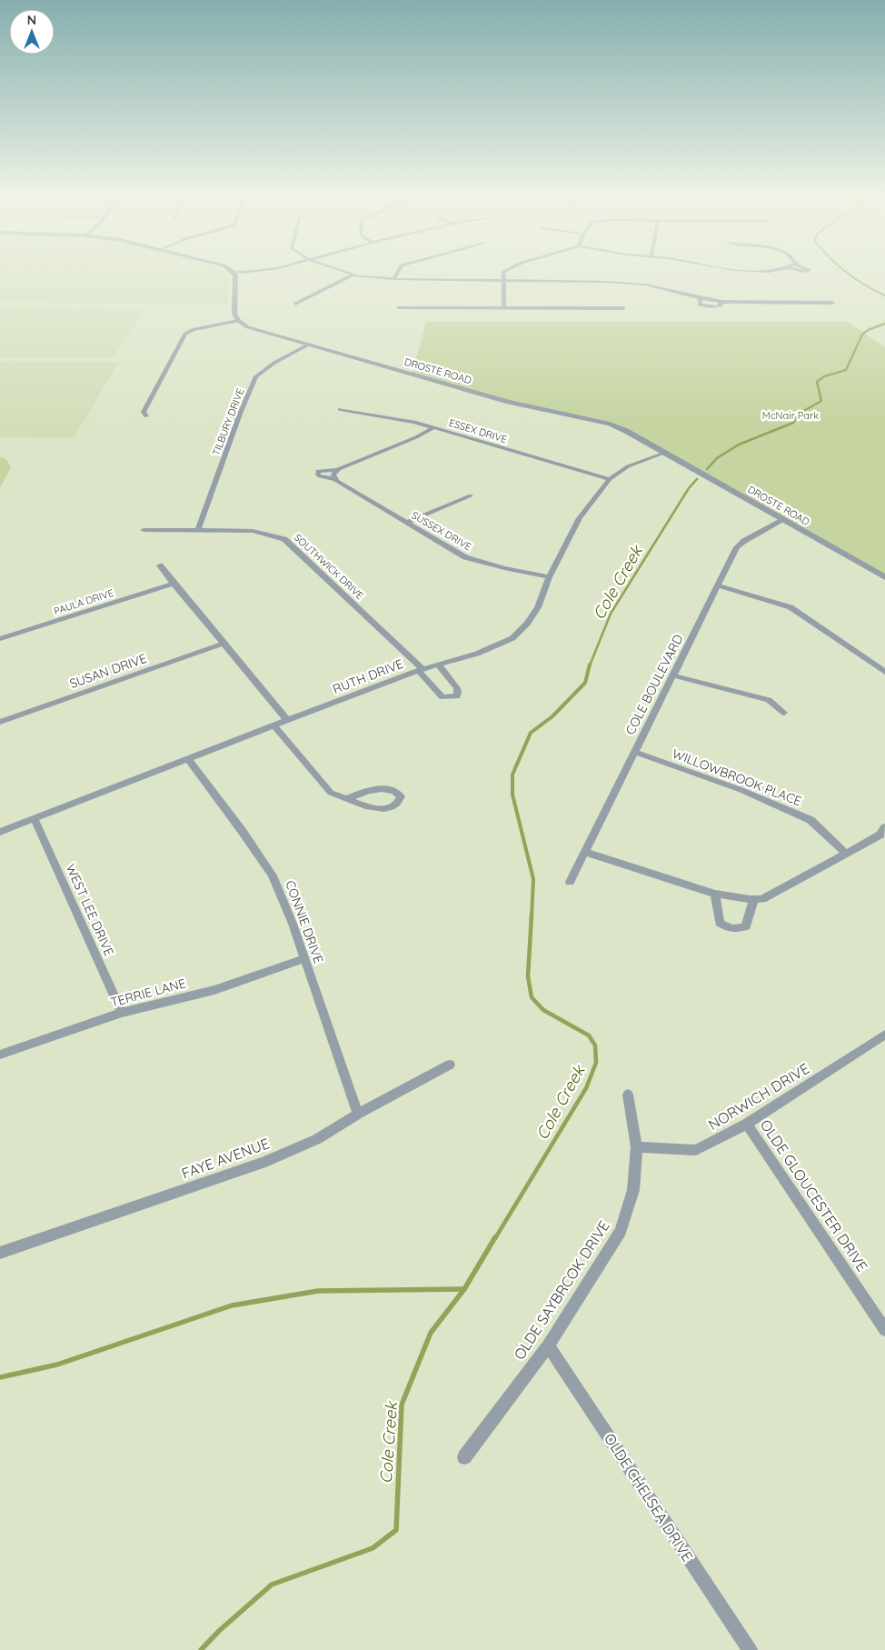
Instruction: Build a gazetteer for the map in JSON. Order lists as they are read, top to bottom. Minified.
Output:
{"streets":{"street":["DROSTE ROAD","TILBURY DRIVE","ESSEX DRIVE","SUSSEX DRIVE","SOUTHWICK DRIVE","PAULA DRIVE","SUSAN DRIVE","RUTH DRIVE","COLE BOULEVARD","WILLOWBROOK PLACE","WEST LEE DRIVE","CONNIE DRIVE","TERRIE LANE","NORWICH DRIVE","FAYE AVENUE","OLDE GLOUCESTER DRIVE","OLDE SAYBRCOK DRIVE","OLDE CHELSEA DRIVE"]},"crossings":[["DROSTE ROAD","TILBURY DRIVE"],["DROSTE ROAD","RUTH DRIVE"],["DROSTE ROAD","COLE BOULEVARD"],["TILBURY DRIVE","SOUTHWICK DRIVE"],["ESSEX DRIVE","SUSSEX DRIVE"],["ESSEX DRIVE","RUTH DRIVE"],["SUSSEX DRIVE","RUTH DRIVE"],["SOUTHWICK DRIVE","RUTH DRIVE"],["RUTH DRIVE","WEST LEE DRIVE"],["RUTH DRIVE","CONNIE DRIVE"],["COLE BOULEVARD","WILLOWBROOK PLACE"],["WEST LEE DRIVE","TERRIE LANE"],["CONNIE DRIVE","TERRIE LANE"],["CONNIE DRIVE","FAYE AVENUE"],["NORWICH DRIVE","OLDE GLOUCESTER DRIVE"],["NORWICH DRIVE","OLDE SAYBRCOK DRIVE"],["OLDE SAYBRCOK DRIVE","OLDE CHELSEA DRIVE"]],"water":["Cole Creek"],"parks":["McNair Park"],"north":"top"}
